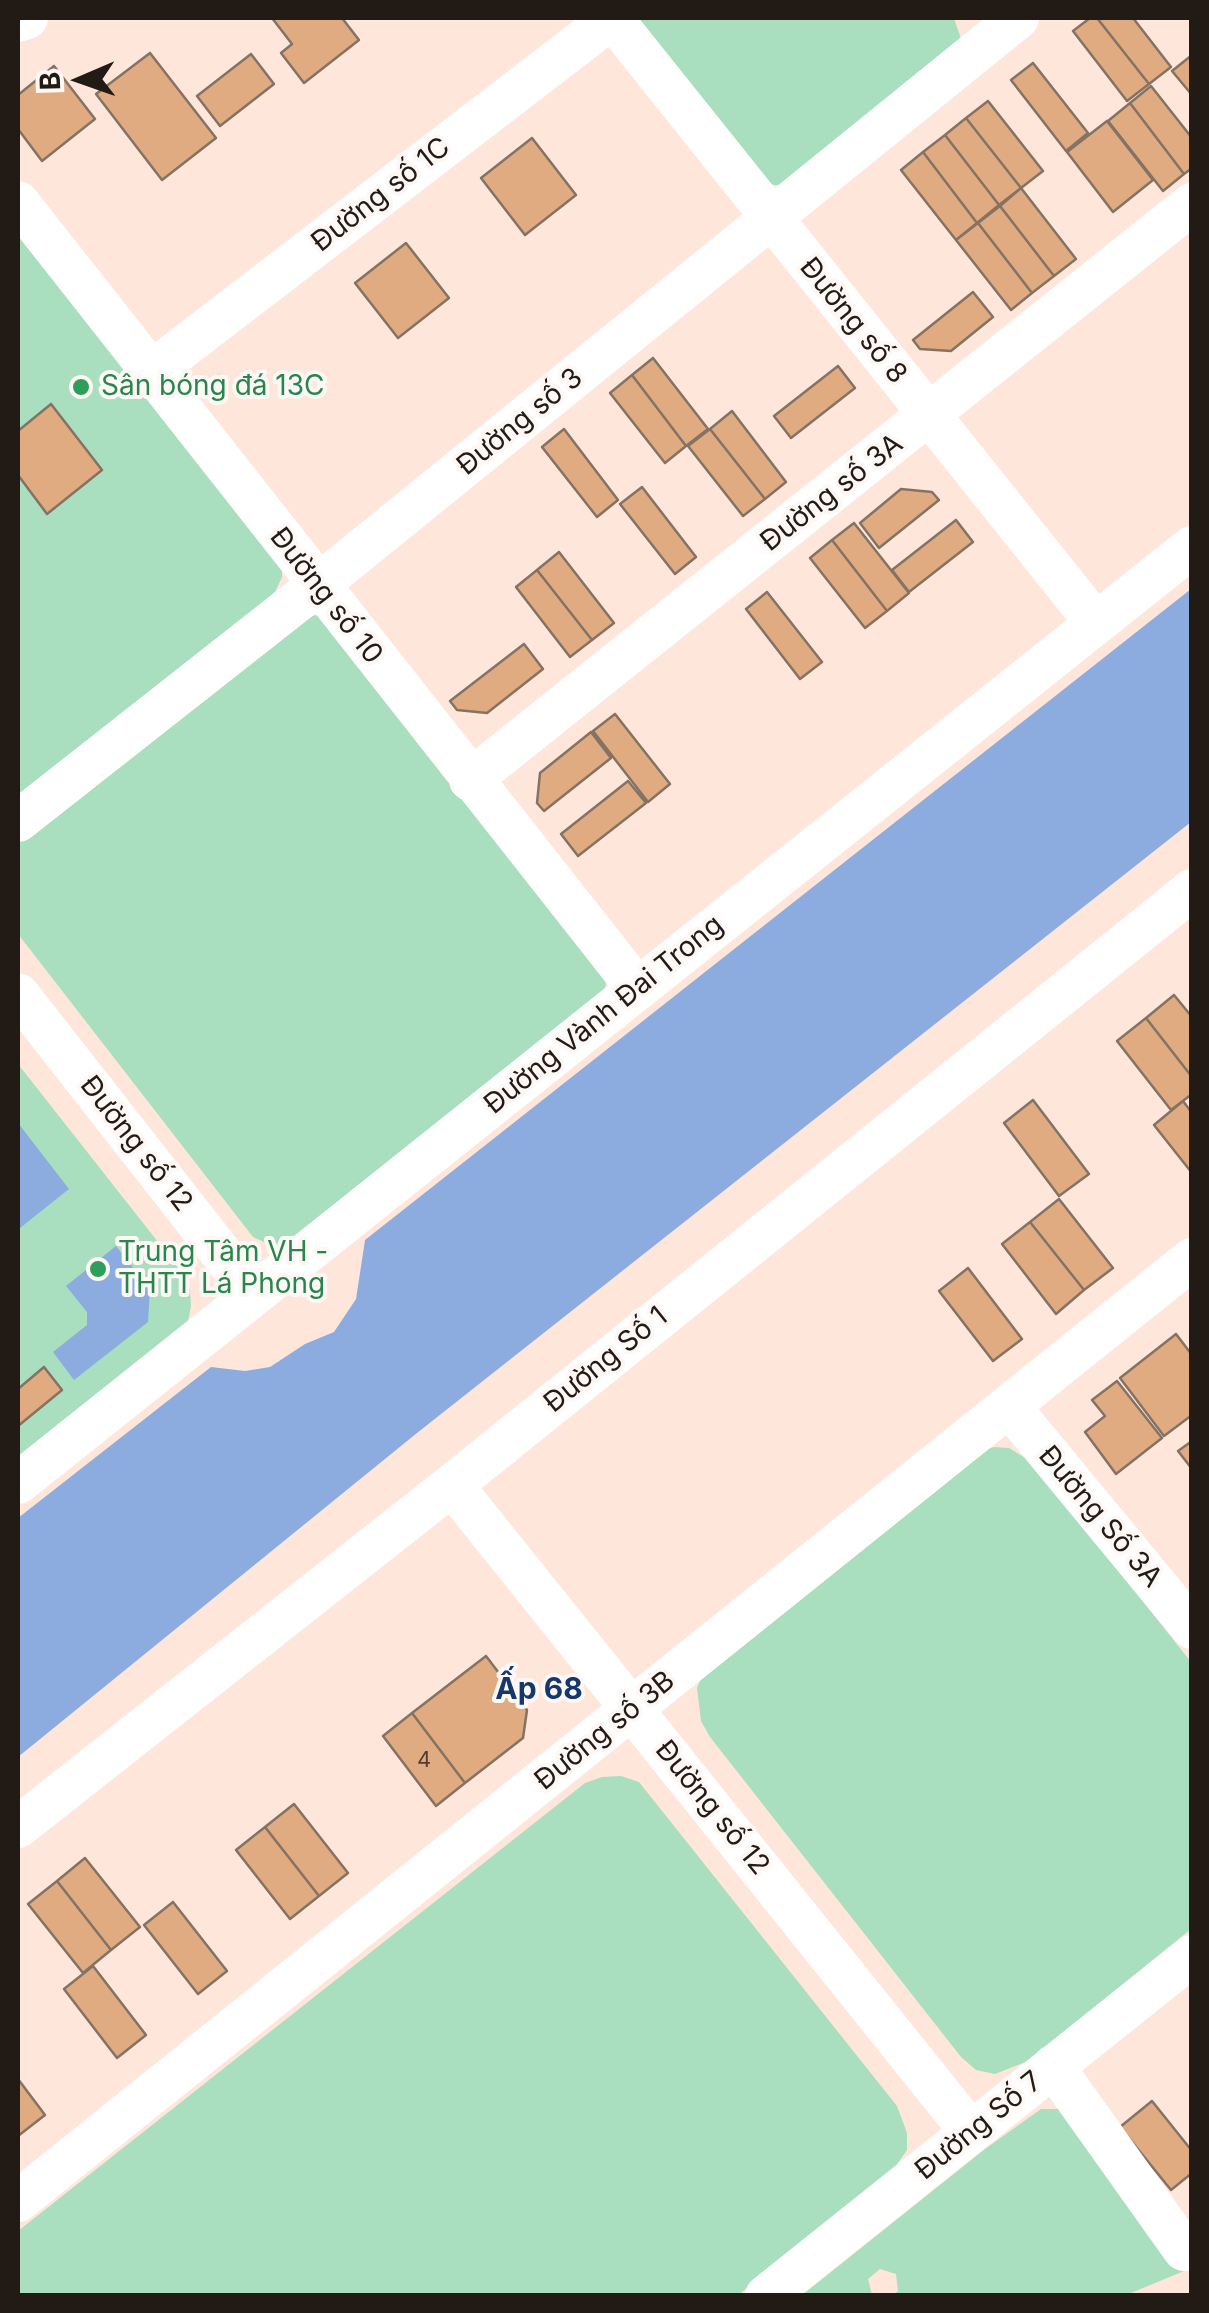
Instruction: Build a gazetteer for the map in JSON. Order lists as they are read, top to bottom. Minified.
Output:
{"streets":{"street":["Đường số 1C","Đường số 8","Đường số 3","Đường số 3A","Đường số 10","Đường Vành Đai Trong","Đường số 12","Đường Số 1","Đường Số 3A","Đường số 3B","Đường Số 7"]},"crossings":[["Đường số 1C","Đường số 8"],["Đường số 1C","Đường số 10"],["Đường số 8","Đường số 3"],["Đường số 8","Đường số 3A"],["Đường số 8","Đường Vành Đai Trong"],["Đường số 3","Đường số 10"],["Đường số 3A","Đường số 10"],["Đường số 10","Đường Vành Đai Trong"],["Đường Vành Đai Trong","Đường số 12"],["Đường số 12","Đường Số 1"],["Đường số 12","Đường số 3B"],["Đường số 12","Đường Số 7"],["Đường Số 3A","Đường số 3B"]],"districts":["Ấp 68"],"places":["Sân bóng đá 13C","Trung Tâm VH - THTT Lá Phong"],"house_numbers":["4"],"north":"left"}
